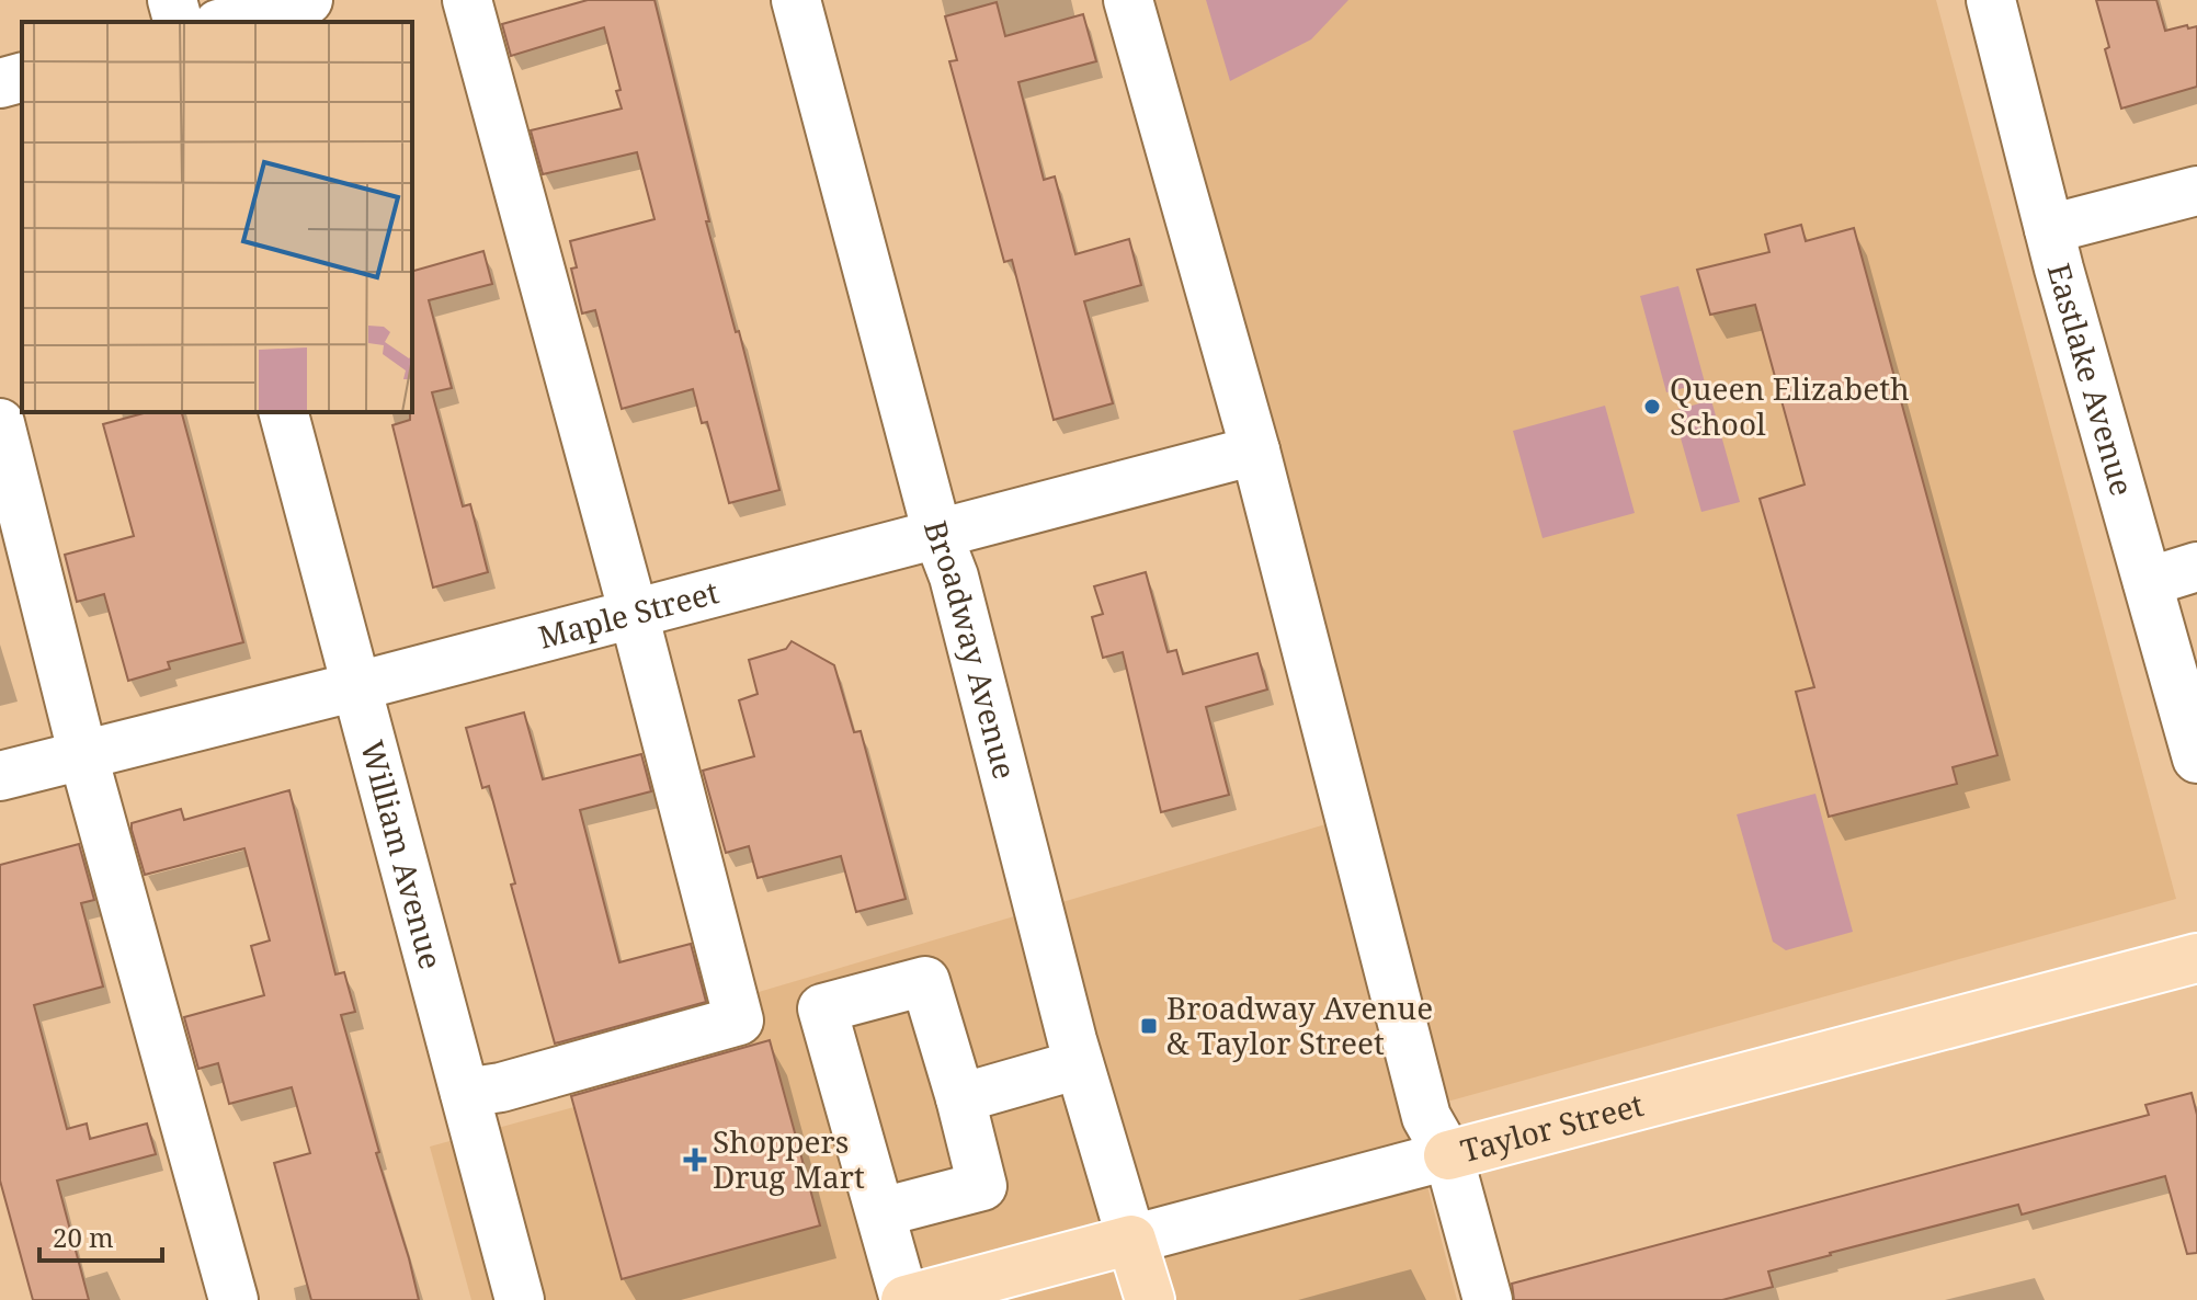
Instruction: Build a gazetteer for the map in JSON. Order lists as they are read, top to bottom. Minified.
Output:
{"streets":{"main road":["Broadway Avenue","Taylor Street"],"street":["Eastlake Avenue","Maple Street","William Avenue"]},"crossings":[["Maple Street","Broadway Avenue"],["Maple Street","William Avenue"],["Broadway Avenue","Taylor Street"]],"places":{"other":["Queen Elizabeth School"],"transit":["Broadway Avenue & Taylor Street"],"health":["Shoppers Drug Mart"]},"scale_bar":"20 m"}
